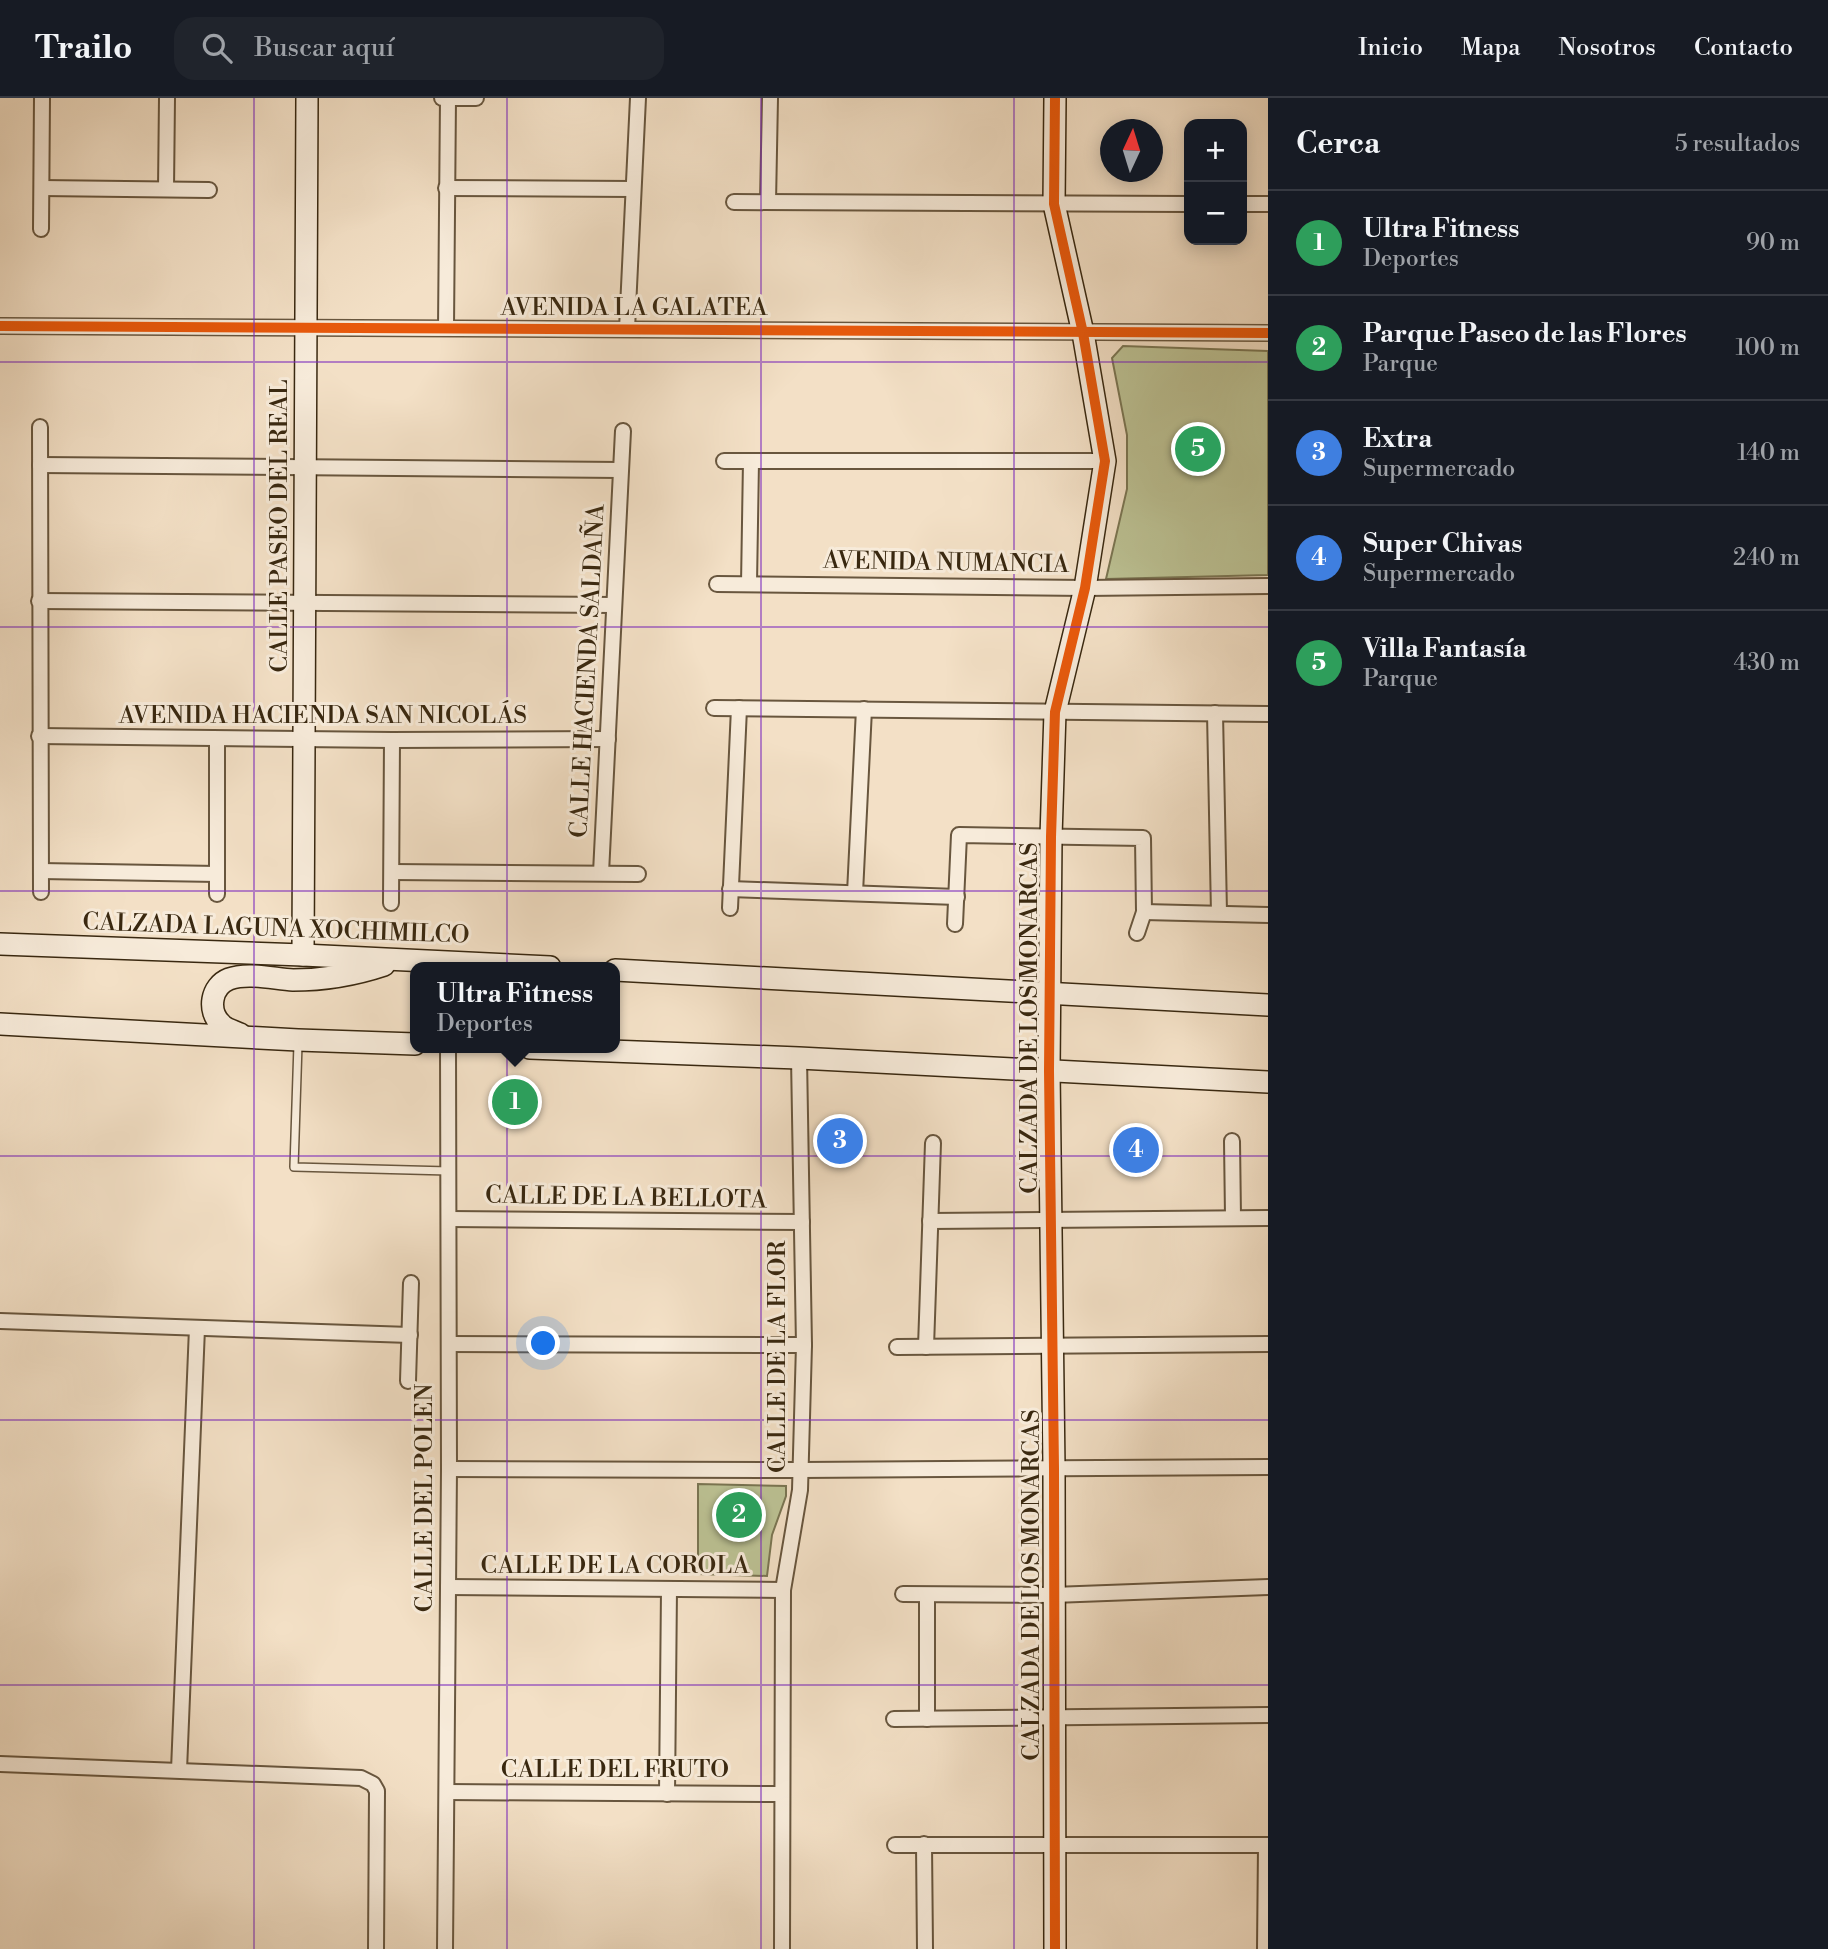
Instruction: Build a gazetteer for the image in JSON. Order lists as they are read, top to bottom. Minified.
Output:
{"streets":{"street":["AVENIDA LA GALATEA","CALLE PASEO DEL REAL","AVENIDA NUMANCIA","CALLE HACIENDA SALDAÑA","AVENIDA HACIENDA SAN NICOLÁS","CALZADA LAGUNA XOCHIMILCO","CALZADA DE LOS MONARCAS","CALLE DE LA BELLOTA","CALLE DE LA FLOR","CALLE DEL POLEN","CALLE DE LA COROLA","CALLE DEL FRUTO"]},"crossings":[["AVENIDA LA GALATEA","CALLE PASEO DEL REAL"],["AVENIDA LA GALATEA","CALZADA DE LOS MONARCAS"],["CALLE PASEO DEL REAL","AVENIDA HACIENDA SAN NICOLÁS"],["CALLE PASEO DEL REAL","CALZADA LAGUNA XOCHIMILCO"],["AVENIDA NUMANCIA","CALZADA DE LOS MONARCAS"],["CALLE HACIENDA SALDAÑA","AVENIDA HACIENDA SAN NICOLÁS"],["CALLE DE LA BELLOTA","CALLE DE LA FLOR"],["CALLE DE LA BELLOTA","CALLE DEL POLEN"],["CALLE DE LA FLOR","CALLE DE LA COROLA"],["CALLE DE LA FLOR","CALLE DEL FRUTO"],["CALLE DEL POLEN","CALLE DE LA COROLA"],["CALLE DEL POLEN","CALLE DEL FRUTO"]],"north":"top","page":{"header":"Trailo","search":"Buscar aquí","nav":["Inicio","Mapa","Nosotros","Contacto"],"heading":["Cerca","5 resultados"],"map_buttons":["+","−"],"list":[{"mark":"1","name":"Ultra Fitness","note":"Deportes","value":"90 m"},{"mark":"2","name":"Parque Paseo de las Flores","note":"Parque","value":"100 m"},{"mark":"3","name":"Extra","note":"Supermercado","value":"140 m"},{"mark":"4","name":"Super Chivas","note":"Supermercado","value":"240 m"},{"mark":"5","name":"Villa Fantasía","note":"Parque","value":"430 m"}],"pins":["5","1","3","4","2"],"popup":["Ultra Fitness","Deportes"]}}
